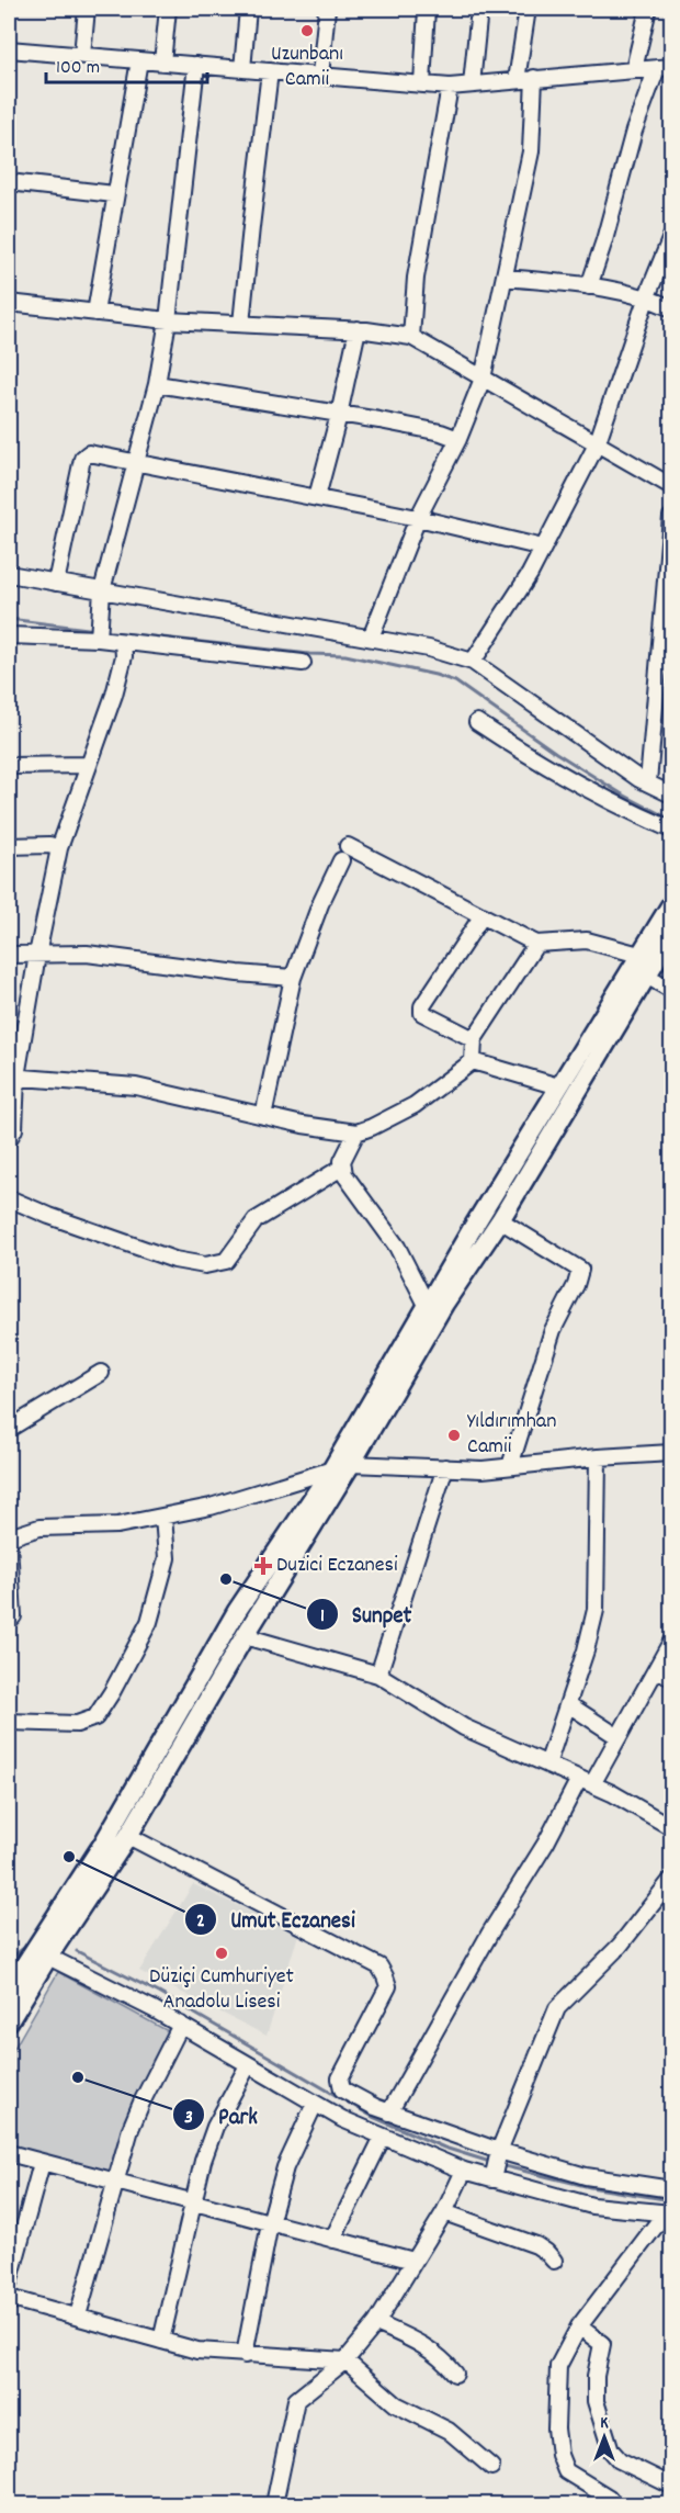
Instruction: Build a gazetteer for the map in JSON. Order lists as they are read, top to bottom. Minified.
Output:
{"places":{"other":["Uzunbanı Camii","Yıldırımhan Camii","Sunpet","Umut Eczanesi","Düziçi Cumhuriyet Anadolu Lisesi","Park"],"health":["Duzici Eczanesi"]},"scale_bar":"100 m","north":"top"}
